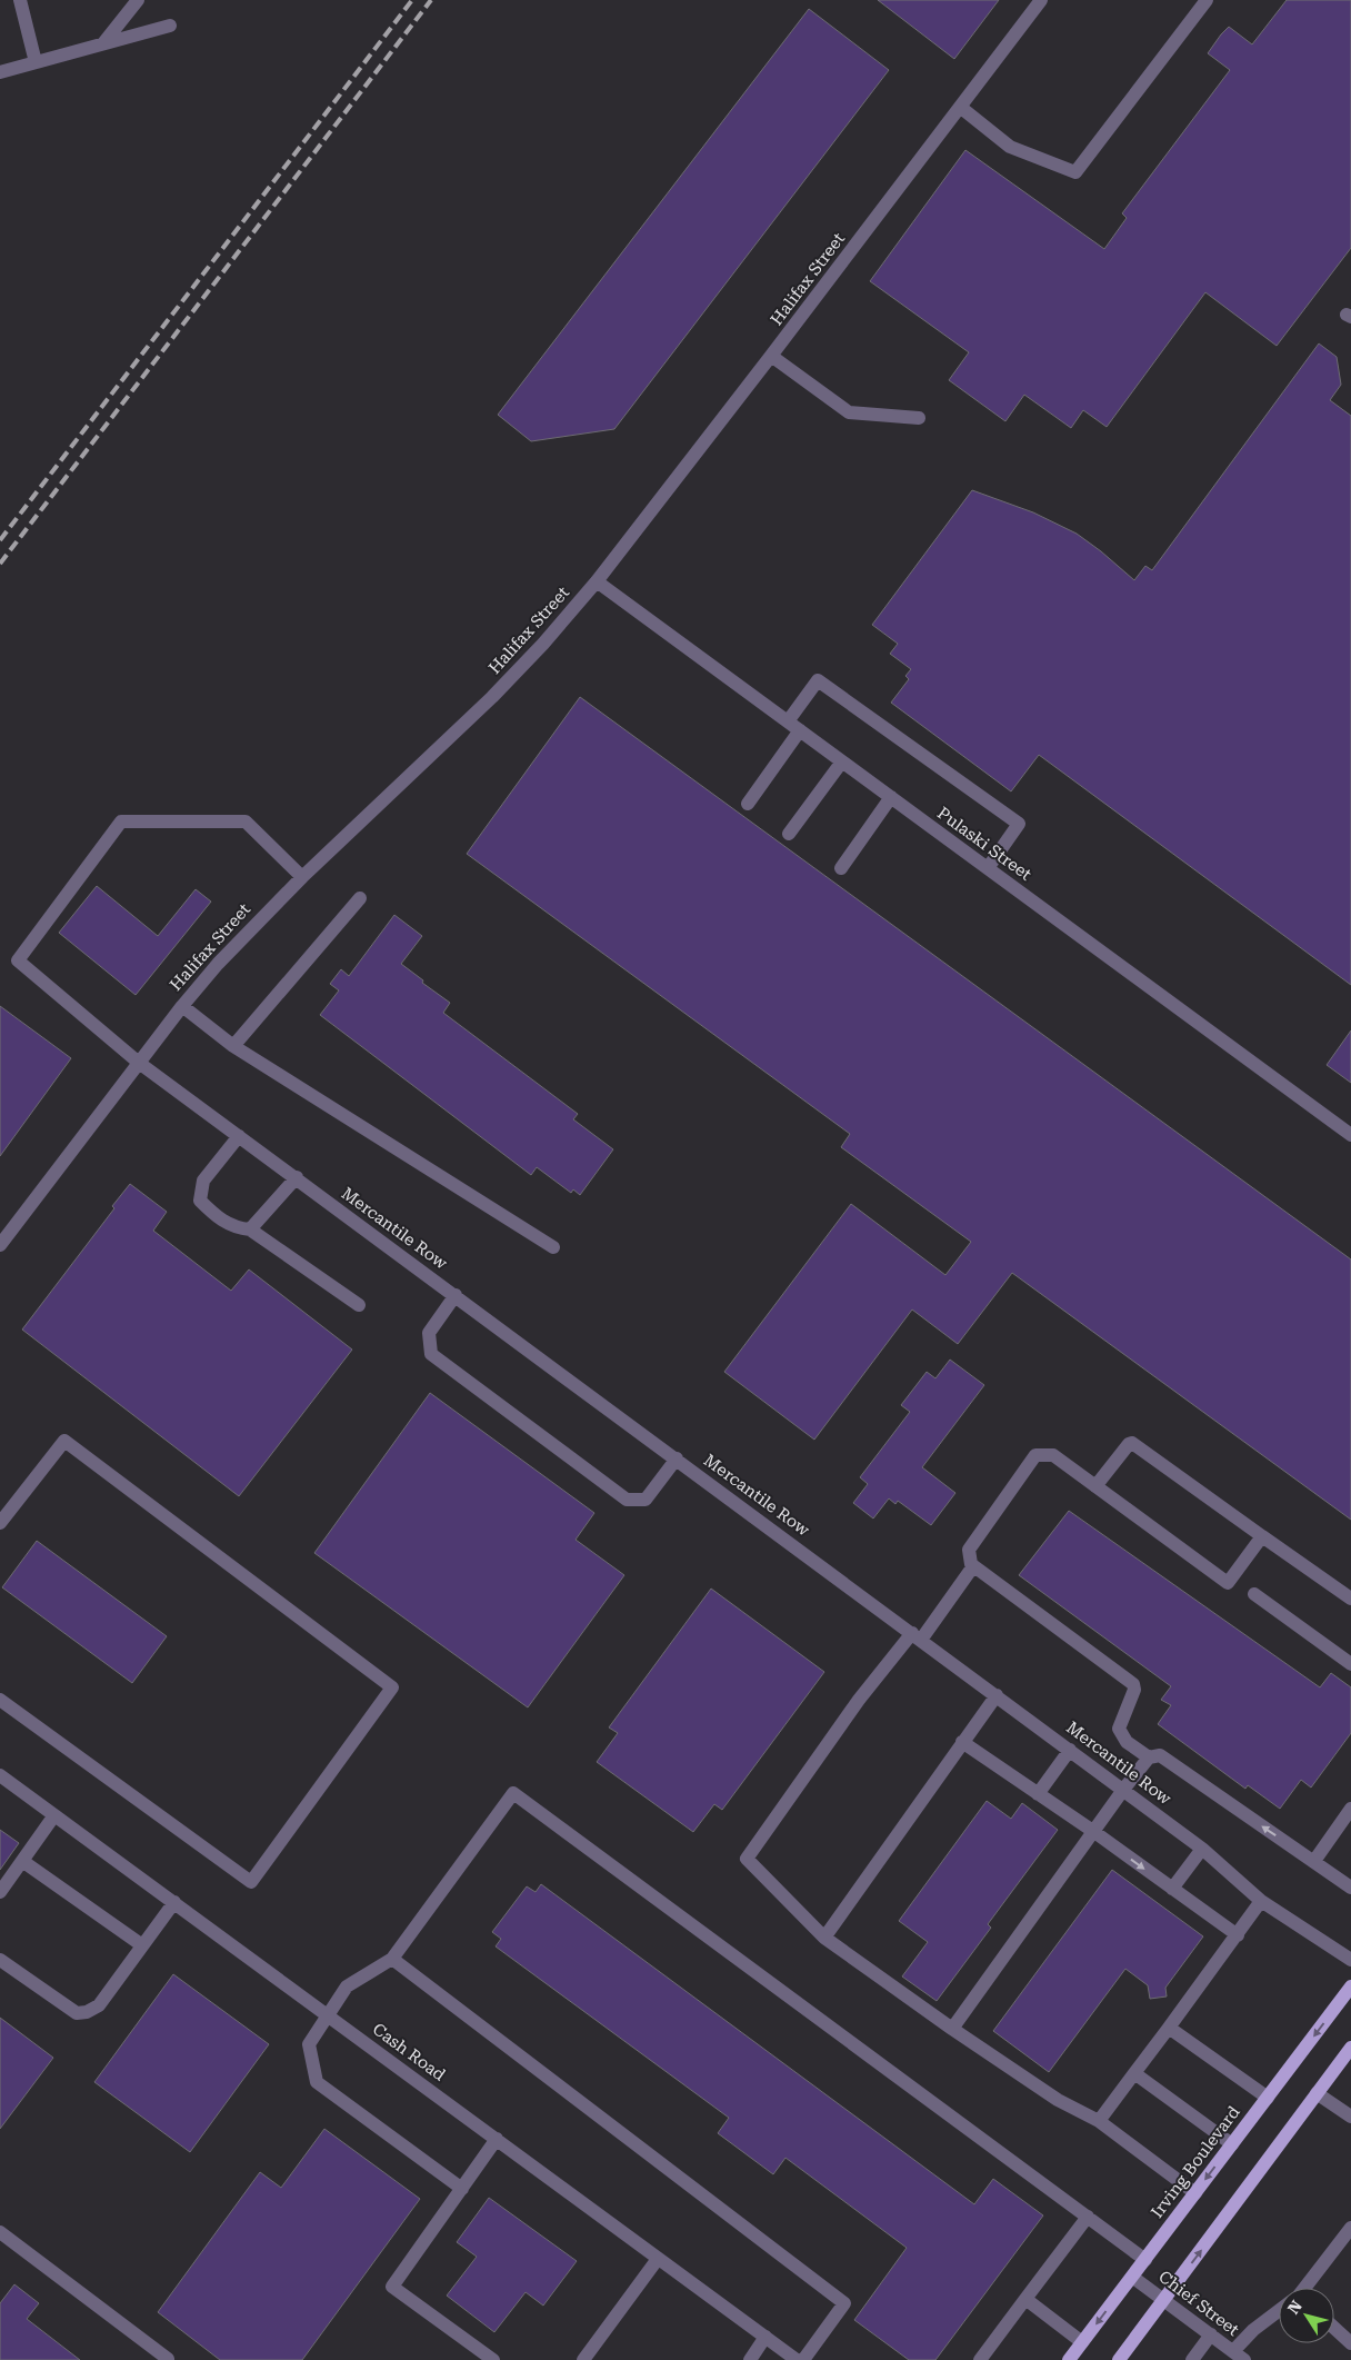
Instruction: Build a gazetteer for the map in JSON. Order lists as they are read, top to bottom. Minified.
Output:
{"streets":{"main road":["Irving Boulevard"],"street":["Halifax Street","Pulaski Street","Mercantile Row","Cash Road","Chief Street"]},"crossings":[["Halifax Street","Pulaski Street"],["Halifax Street","Mercantile Row"],["Irving Boulevard","Chief Street"]],"north":"top left"}
